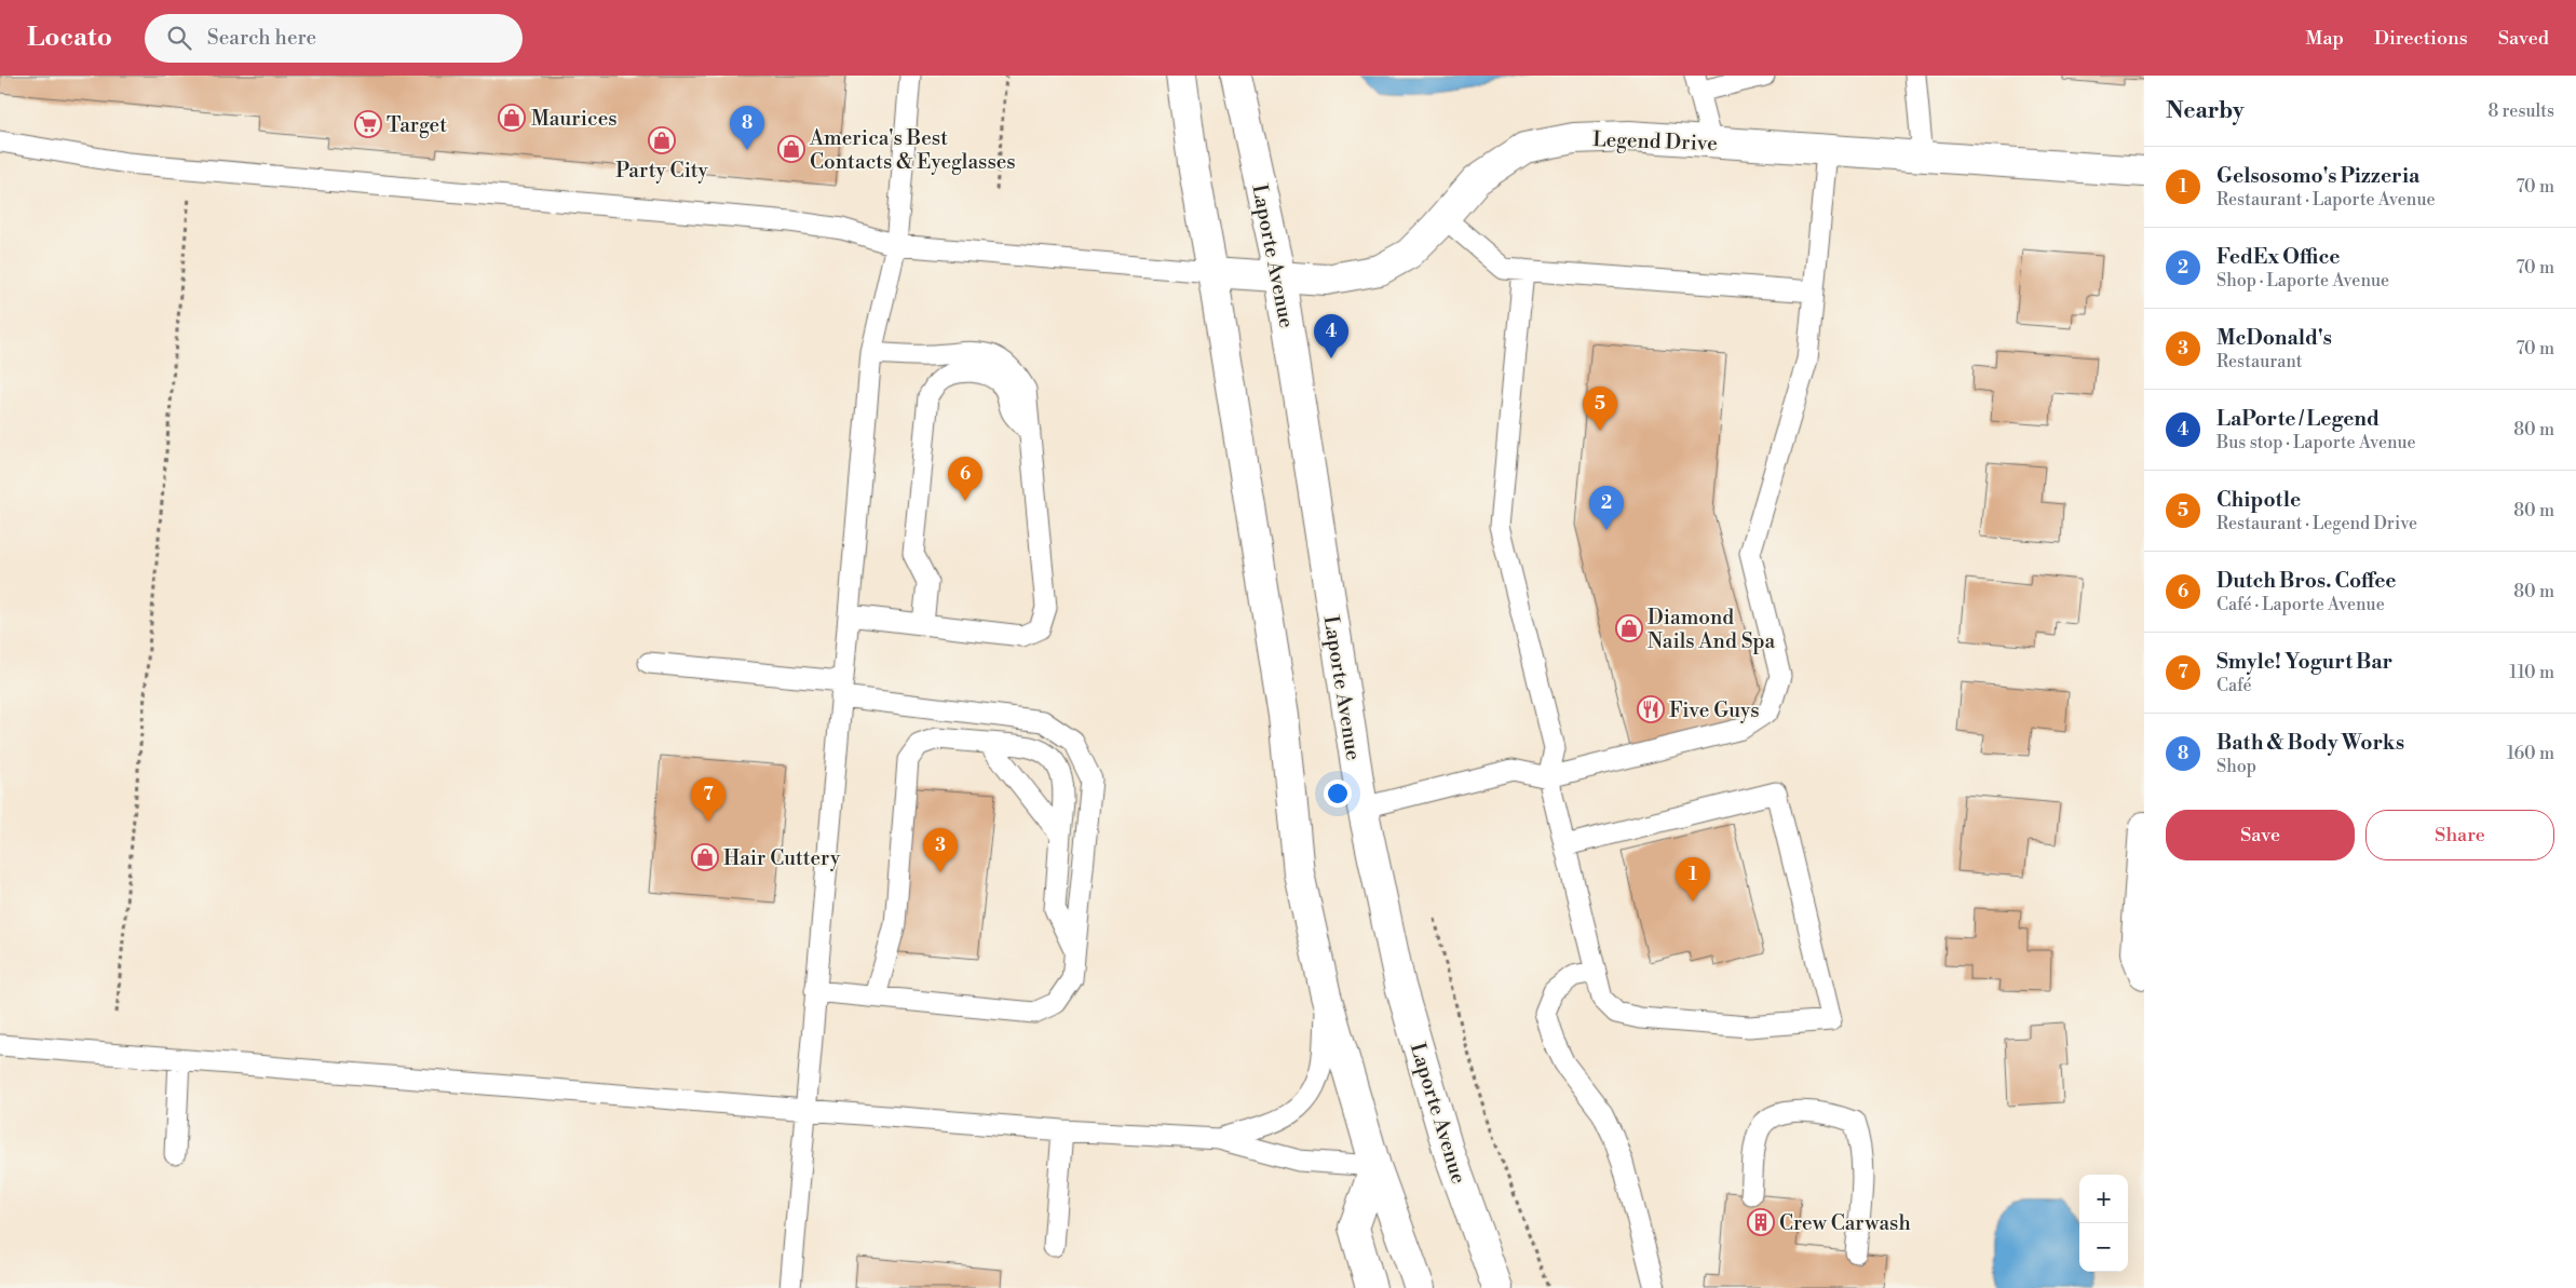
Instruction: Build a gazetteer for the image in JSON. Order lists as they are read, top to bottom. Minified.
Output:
{"streets":{"main road":["Legend Drive","Laporte Avenue"]},"crossings":[["Legend Drive","Laporte Avenue"]],"places":{"shop":["Maurices","Party City","America's Best Contacts & Eyeglasses","Diamond Nails And Spa","Hair Cuttery"],"supermarket":["Target"],"restaurant":["Five Guys"],"building":["Crew Carwash"]},"page":{"header":"Locato","search":"Search here","nav":["Map","Directions","Saved"],"heading":["Nearby","8 results"],"pins":["8","4","5","6","2","7","3","1"],"list":[{"mark":"1","name":"Gelsosomo's Pizzeria","note":"Restaurant · Laporte Avenue","value":"70 m"},{"mark":"2","name":"FedEx Office","note":"Shop · Laporte Avenue","value":"70 m"},{"mark":"3","name":"McDonald's","note":"Restaurant","value":"70 m"},{"mark":"4","name":"LaPorte / Legend","note":"Bus stop · Laporte Avenue","value":"80 m"},{"mark":"5","name":"Chipotle","note":"Restaurant · Legend Drive","value":"80 m"},{"mark":"6","name":"Dutch Bros. Coffee","note":"Café · Laporte Avenue","value":"80 m"},{"mark":"7","name":"Smyle! Yogurt Bar","note":"Café","value":"110 m"},{"mark":"8","name":"Bath & Body Works","note":"Shop","value":"160 m"}],"buttons":["Save","Share"],"map_buttons":["+","−"]}}
